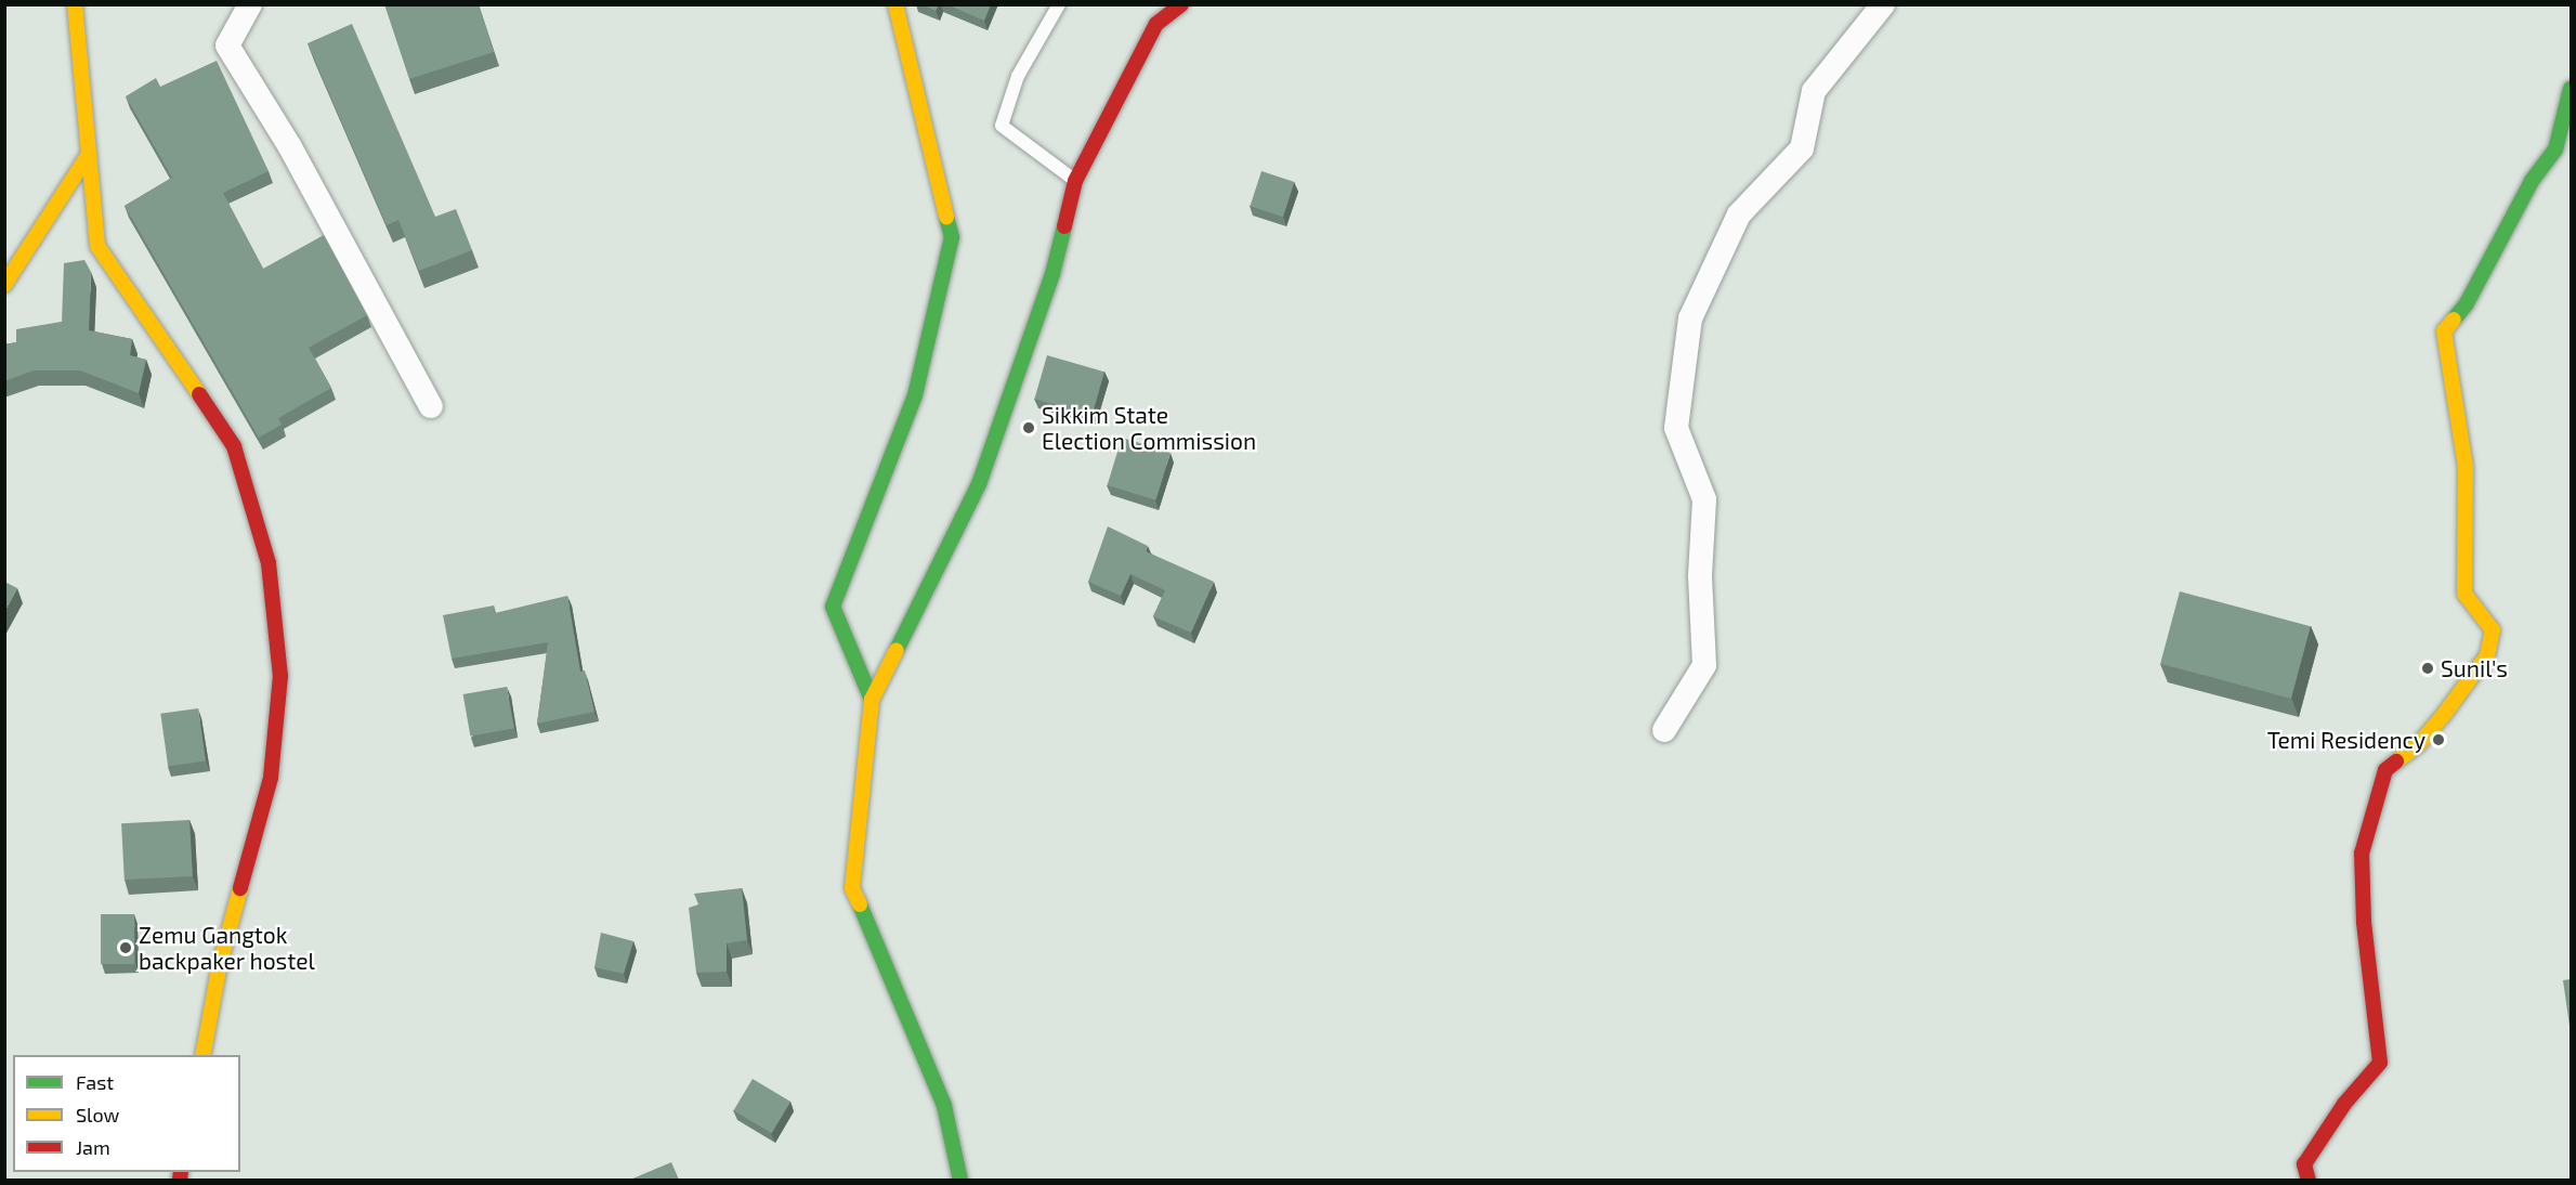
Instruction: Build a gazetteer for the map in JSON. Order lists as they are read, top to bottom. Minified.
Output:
{"places":["Sikkim State Election Commission","Sunil's","Temi Residency","Zemu Gangtok backpaker hostel"],"legend":["Fast","Slow","Jam"]}
